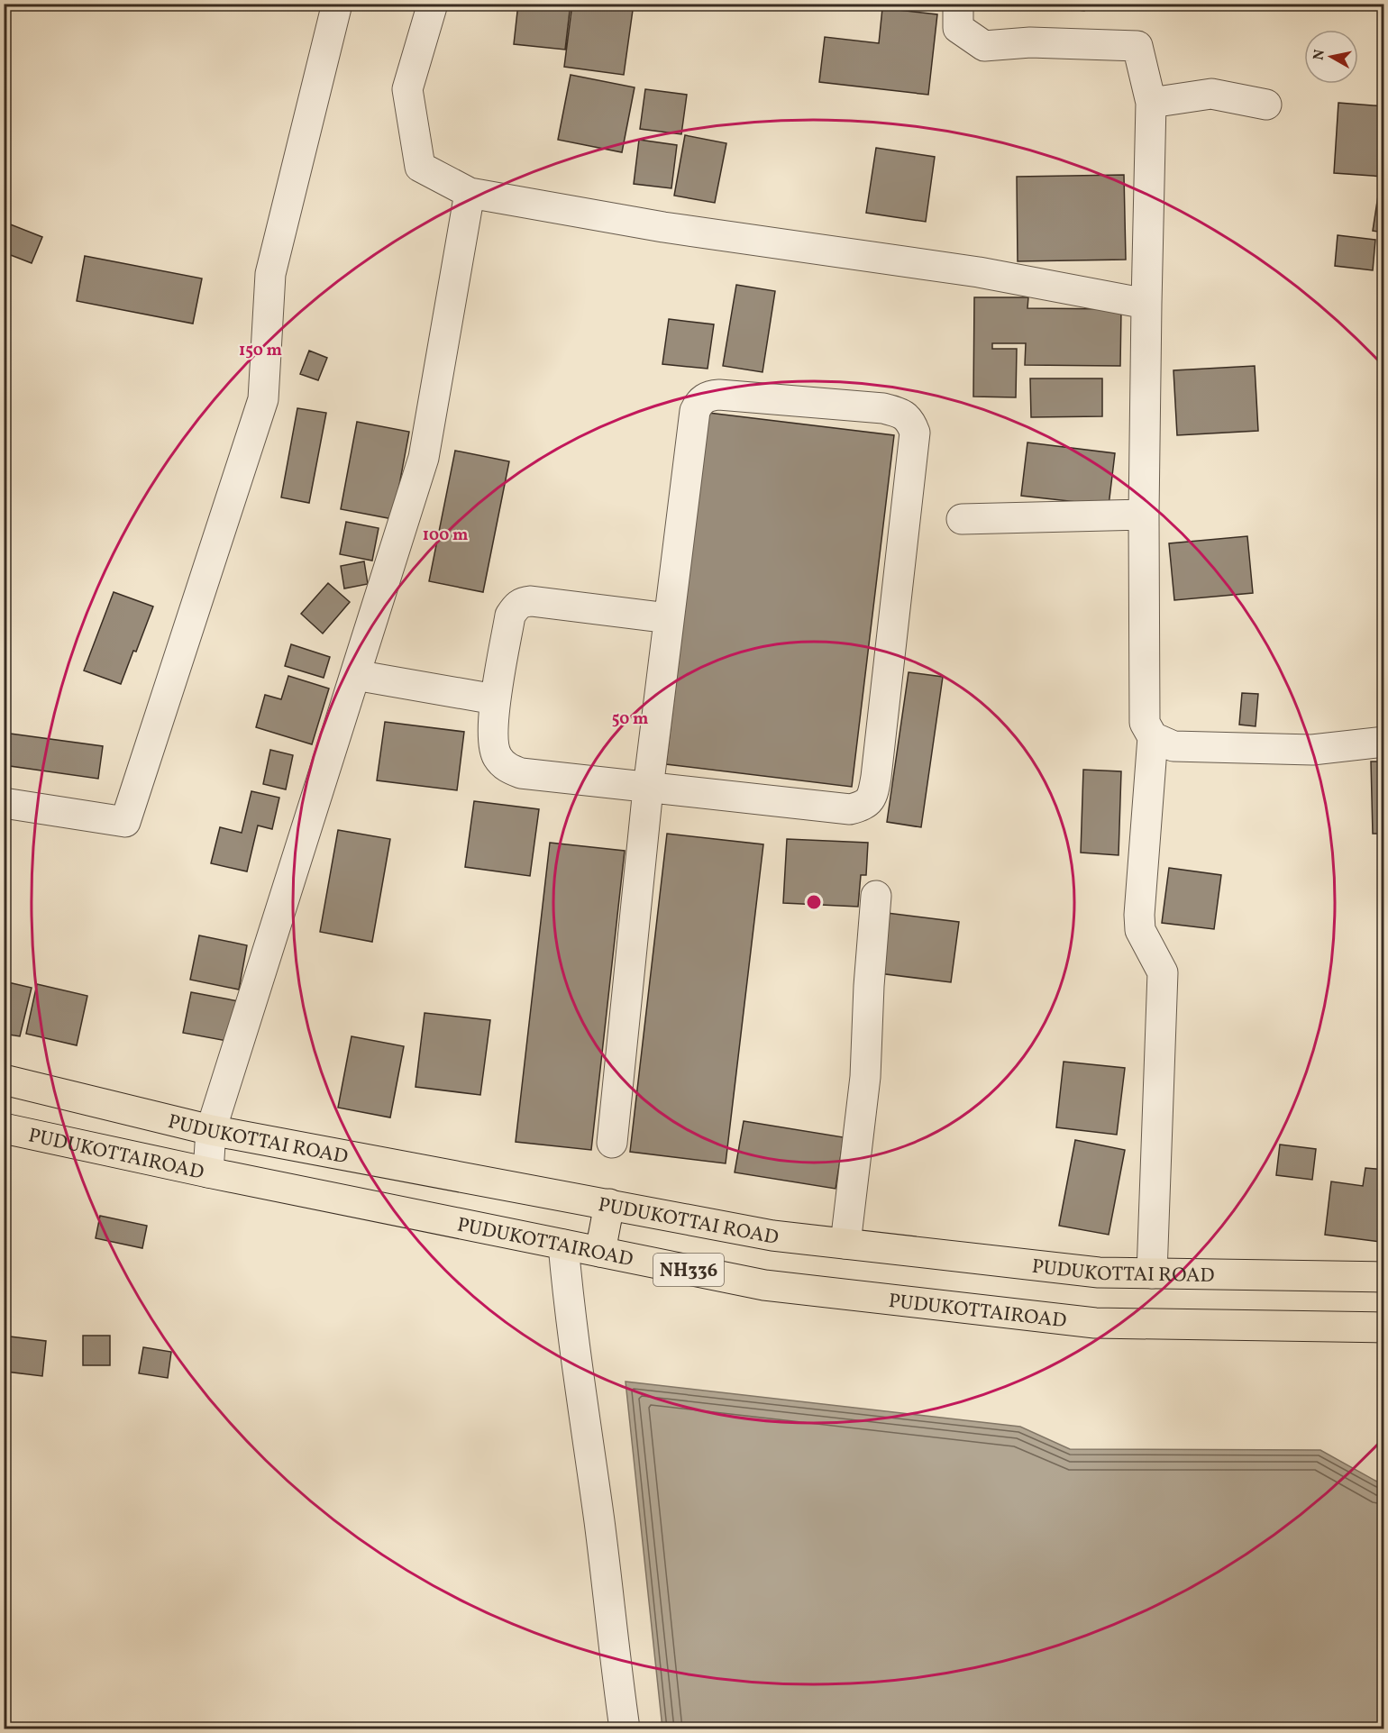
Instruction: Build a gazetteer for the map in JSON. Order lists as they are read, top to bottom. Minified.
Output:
{"streets":{"highway":["PUDUKOTTAI ROAD","PUDUKOTTAIROAD","NH336"]},"north":"left","rings":["150 m","100 m","50 m"]}
